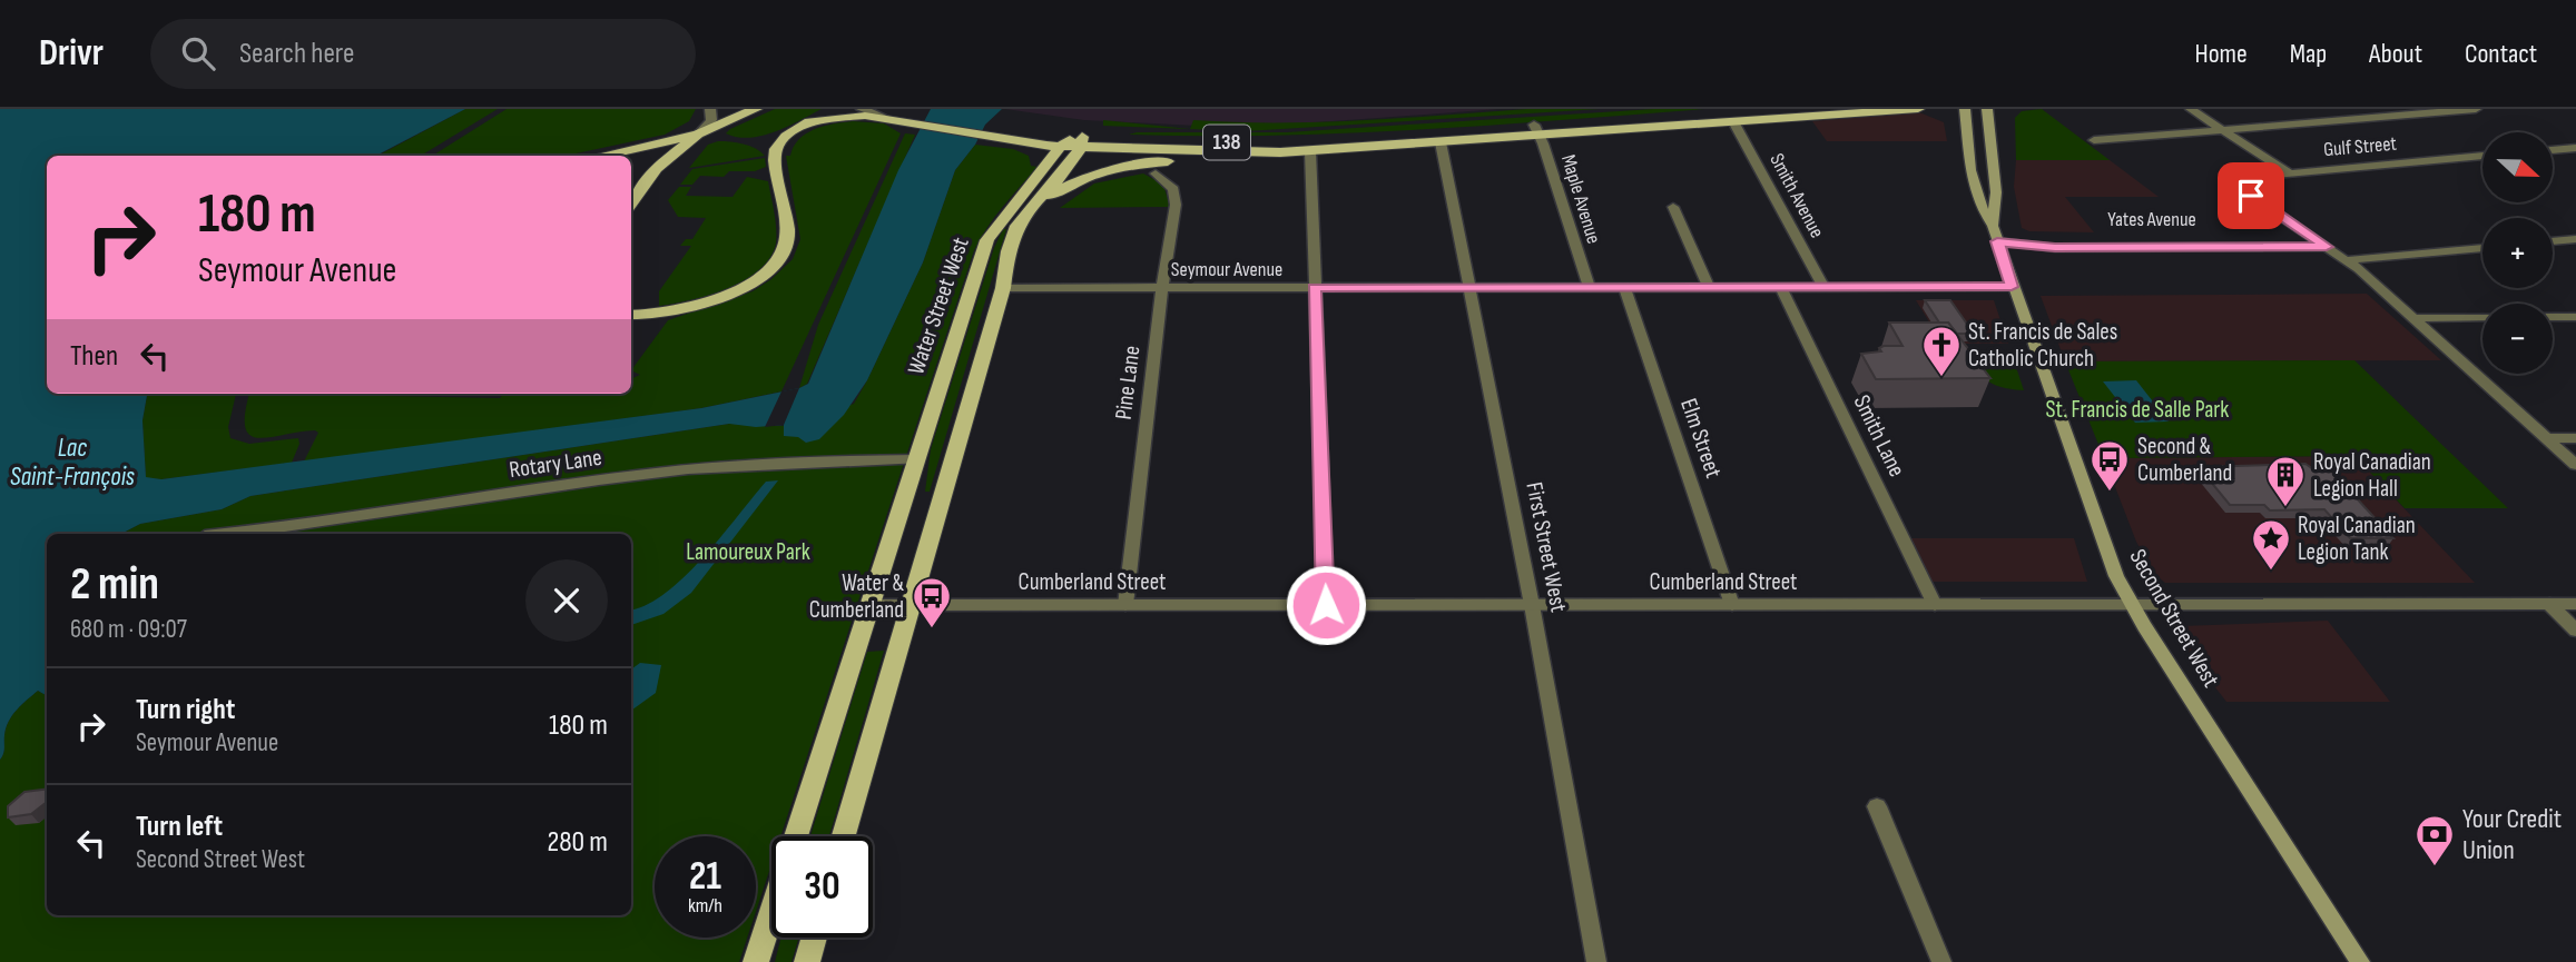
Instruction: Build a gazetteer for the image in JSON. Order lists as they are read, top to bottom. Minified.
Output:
{"streets":{"main road":["138","Water Street West","Second Street West"],"street":["Gulf Street","Smith Avenue","Maple Avenue","Yates Avenue","Seymour Avenue","Pine Lane","Smith Lane","Elm Street","Rotary Lane","First Street West","Cumberland Street"]},"crossings":[["138","Smith Avenue"],["138","Maple Avenue"],["138","Water Street West"],["138","First Street West"],["Gulf Street","Yates Avenue"],["Smith Avenue","Seymour Avenue"],["Maple Avenue","Seymour Avenue"],["Yates Avenue","Second Street West"],["Seymour Avenue","Water Street West"],["Seymour Avenue","Pine Lane"],["Seymour Avenue","Smith Lane"],["Seymour Avenue","Elm Street"],["Seymour Avenue","First Street West"],["Seymour Avenue","Second Street West"],["Water Street West","Rotary Lane"],["Water Street West","Cumberland Street"],["Pine Lane","Cumberland Street"],["Smith Lane","Cumberland Street"],["Elm Street","Cumberland Street"],["First Street West","Cumberland Street"],["Cumberland Street","Second Street West"]],"water":["Lac Saint-François"],"parks":["St. Francis de Salle Park","Lamoureux Park"],"places":{"church":["St. Francis de Sales Catholic Church"],"bus stop":["Second & Cumberland","Water & Cumberland"],"building":["Royal Canadian Legion Hall"],"place":["Royal Canadian Legion Tank"],"bank":["Your Credit Union"]},"north":"right","page":{"header":"Drivr","search":"Search here","nav":["Home","Map","About","Contact"],"map_buttons":["+","−"],"turn":["180 m","Seymour Avenue"],"then":"Then","heading":["2 min","680 m · 09:07"],"list":[{"name":"Turn right","note":"Seymour Avenue","value":"180 m"},{"name":"Turn left","note":"Second Street West","value":"280 m"}],"speed":"21 km/h","limit":"30"}}
